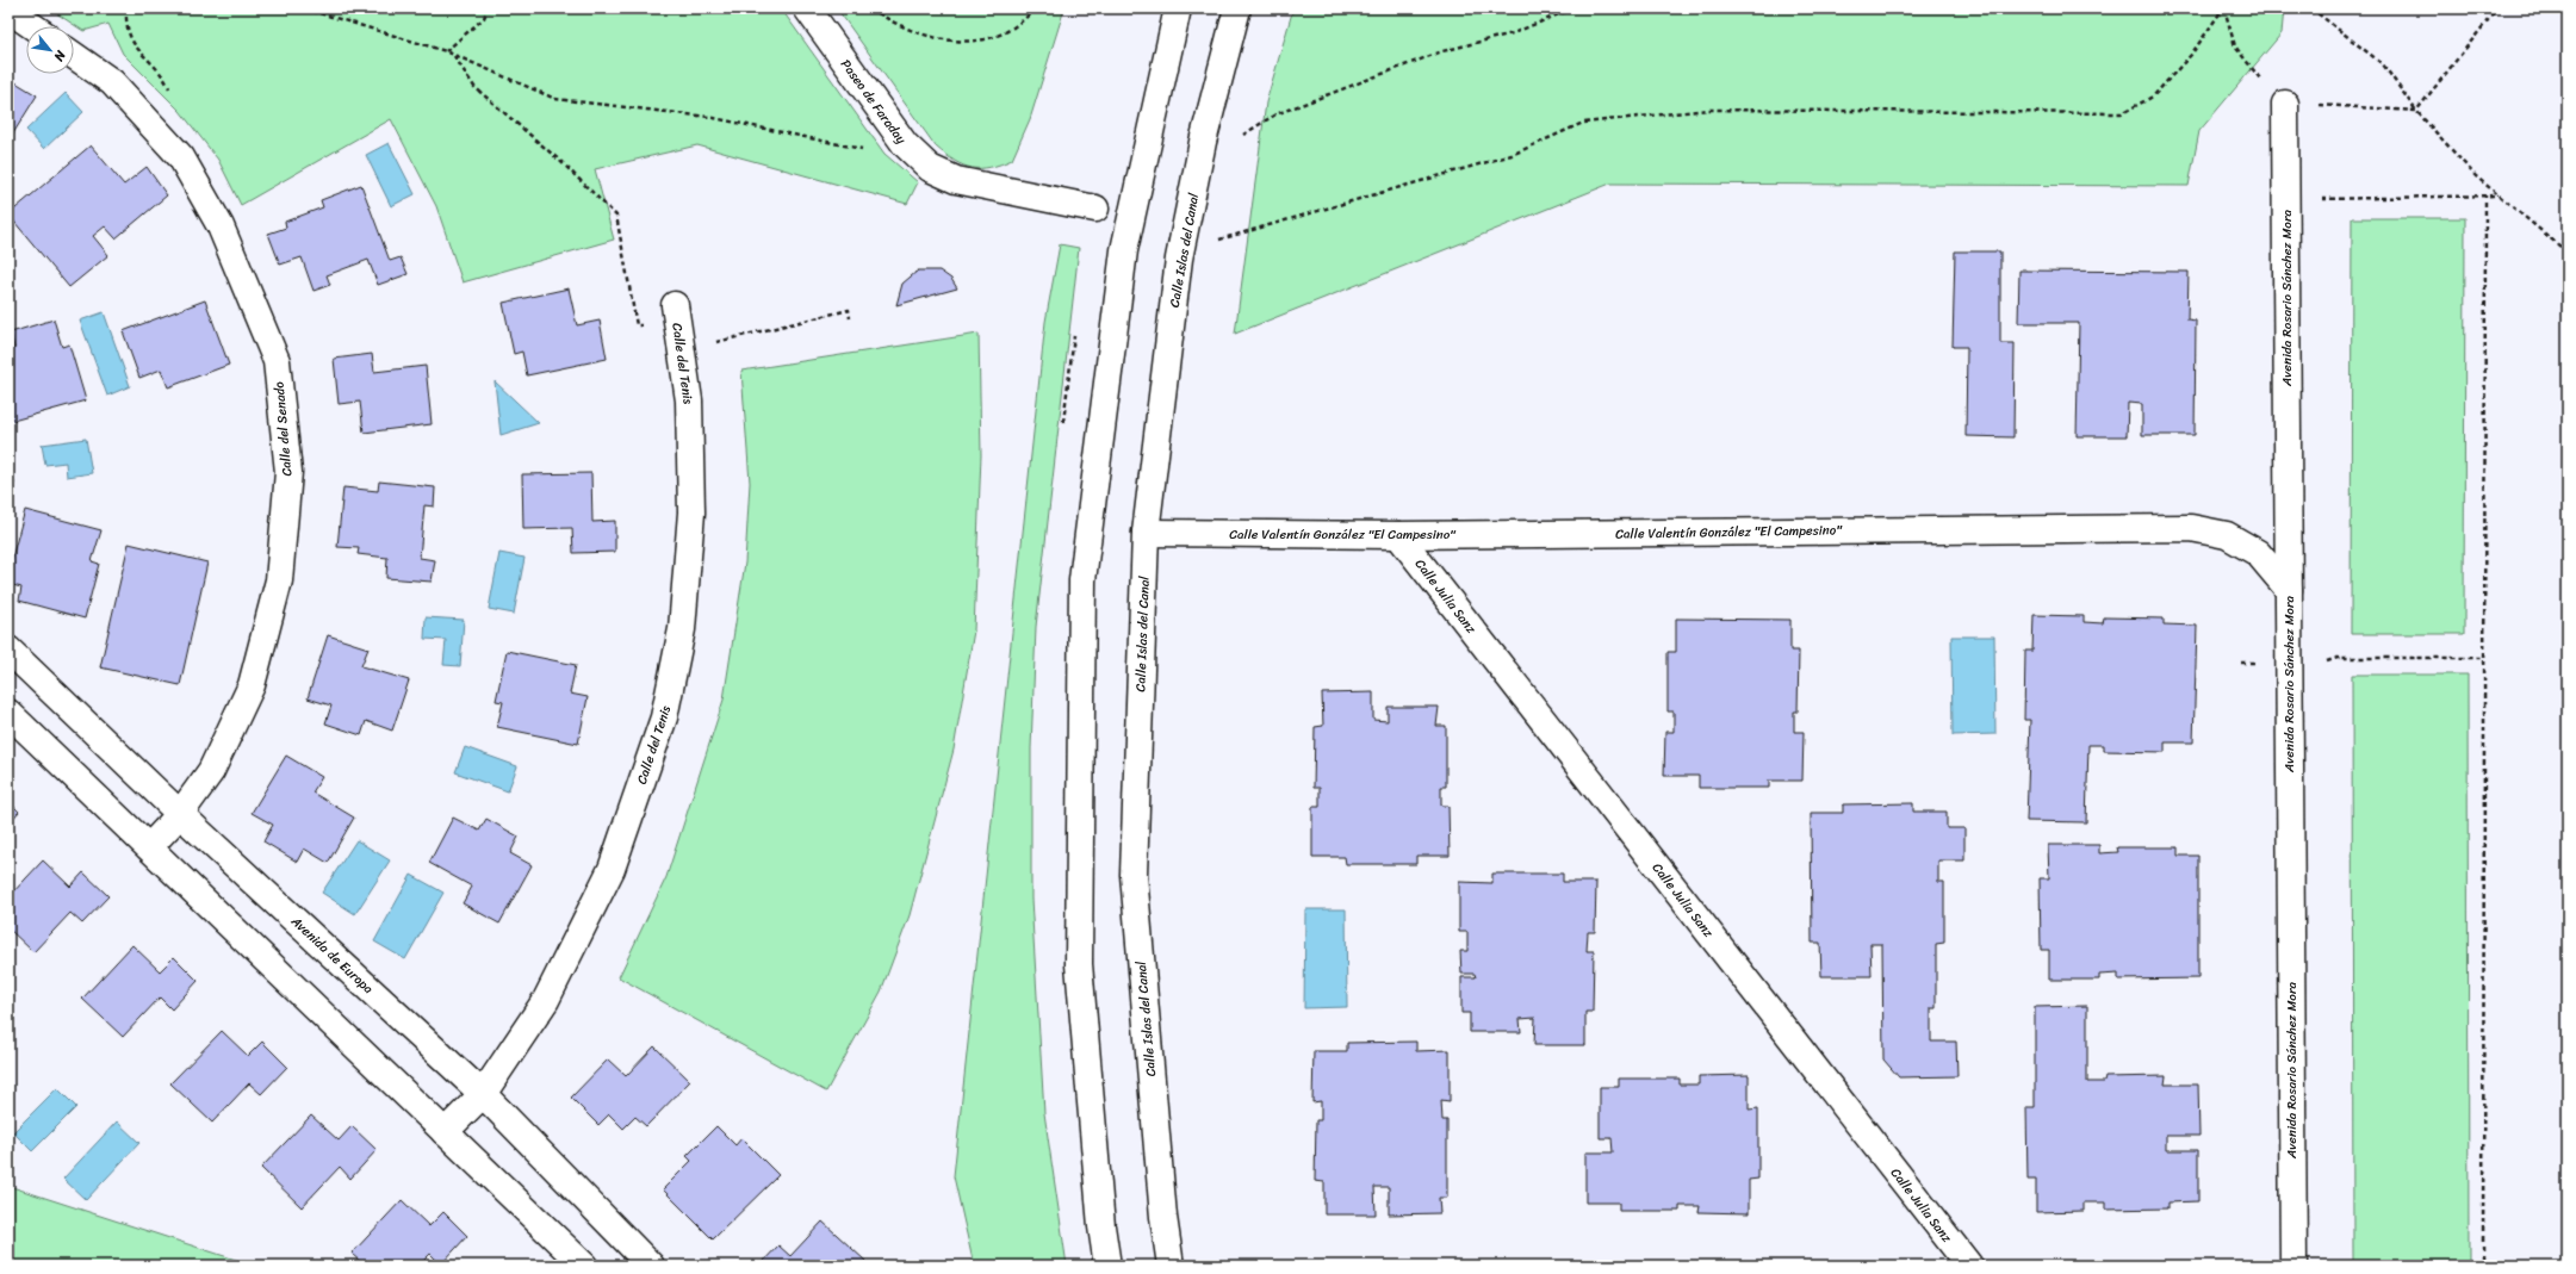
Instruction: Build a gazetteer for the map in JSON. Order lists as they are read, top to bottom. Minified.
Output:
{"streets":{"street":["Paseo de Faraday","Calle Islas del Canal","Avenida Rosario Sánchez Mora","Calle del Tenis","Calle del Senado","Calle Valentín González \"El Campesino\"","Calle Julia Sanz","Avenida de Europa"]},"crossings":[["Calle Islas del Canal","Calle Valentín González \"El Campesino\""],["Avenida Rosario Sánchez Mora","Calle Valentín González \"El Campesino\""],["Calle del Tenis","Avenida de Europa"],["Calle del Senado","Avenida de Europa"],["Calle Valentín González \"El Campesino\"","Calle Julia Sanz"]],"north":"bottom right"}
